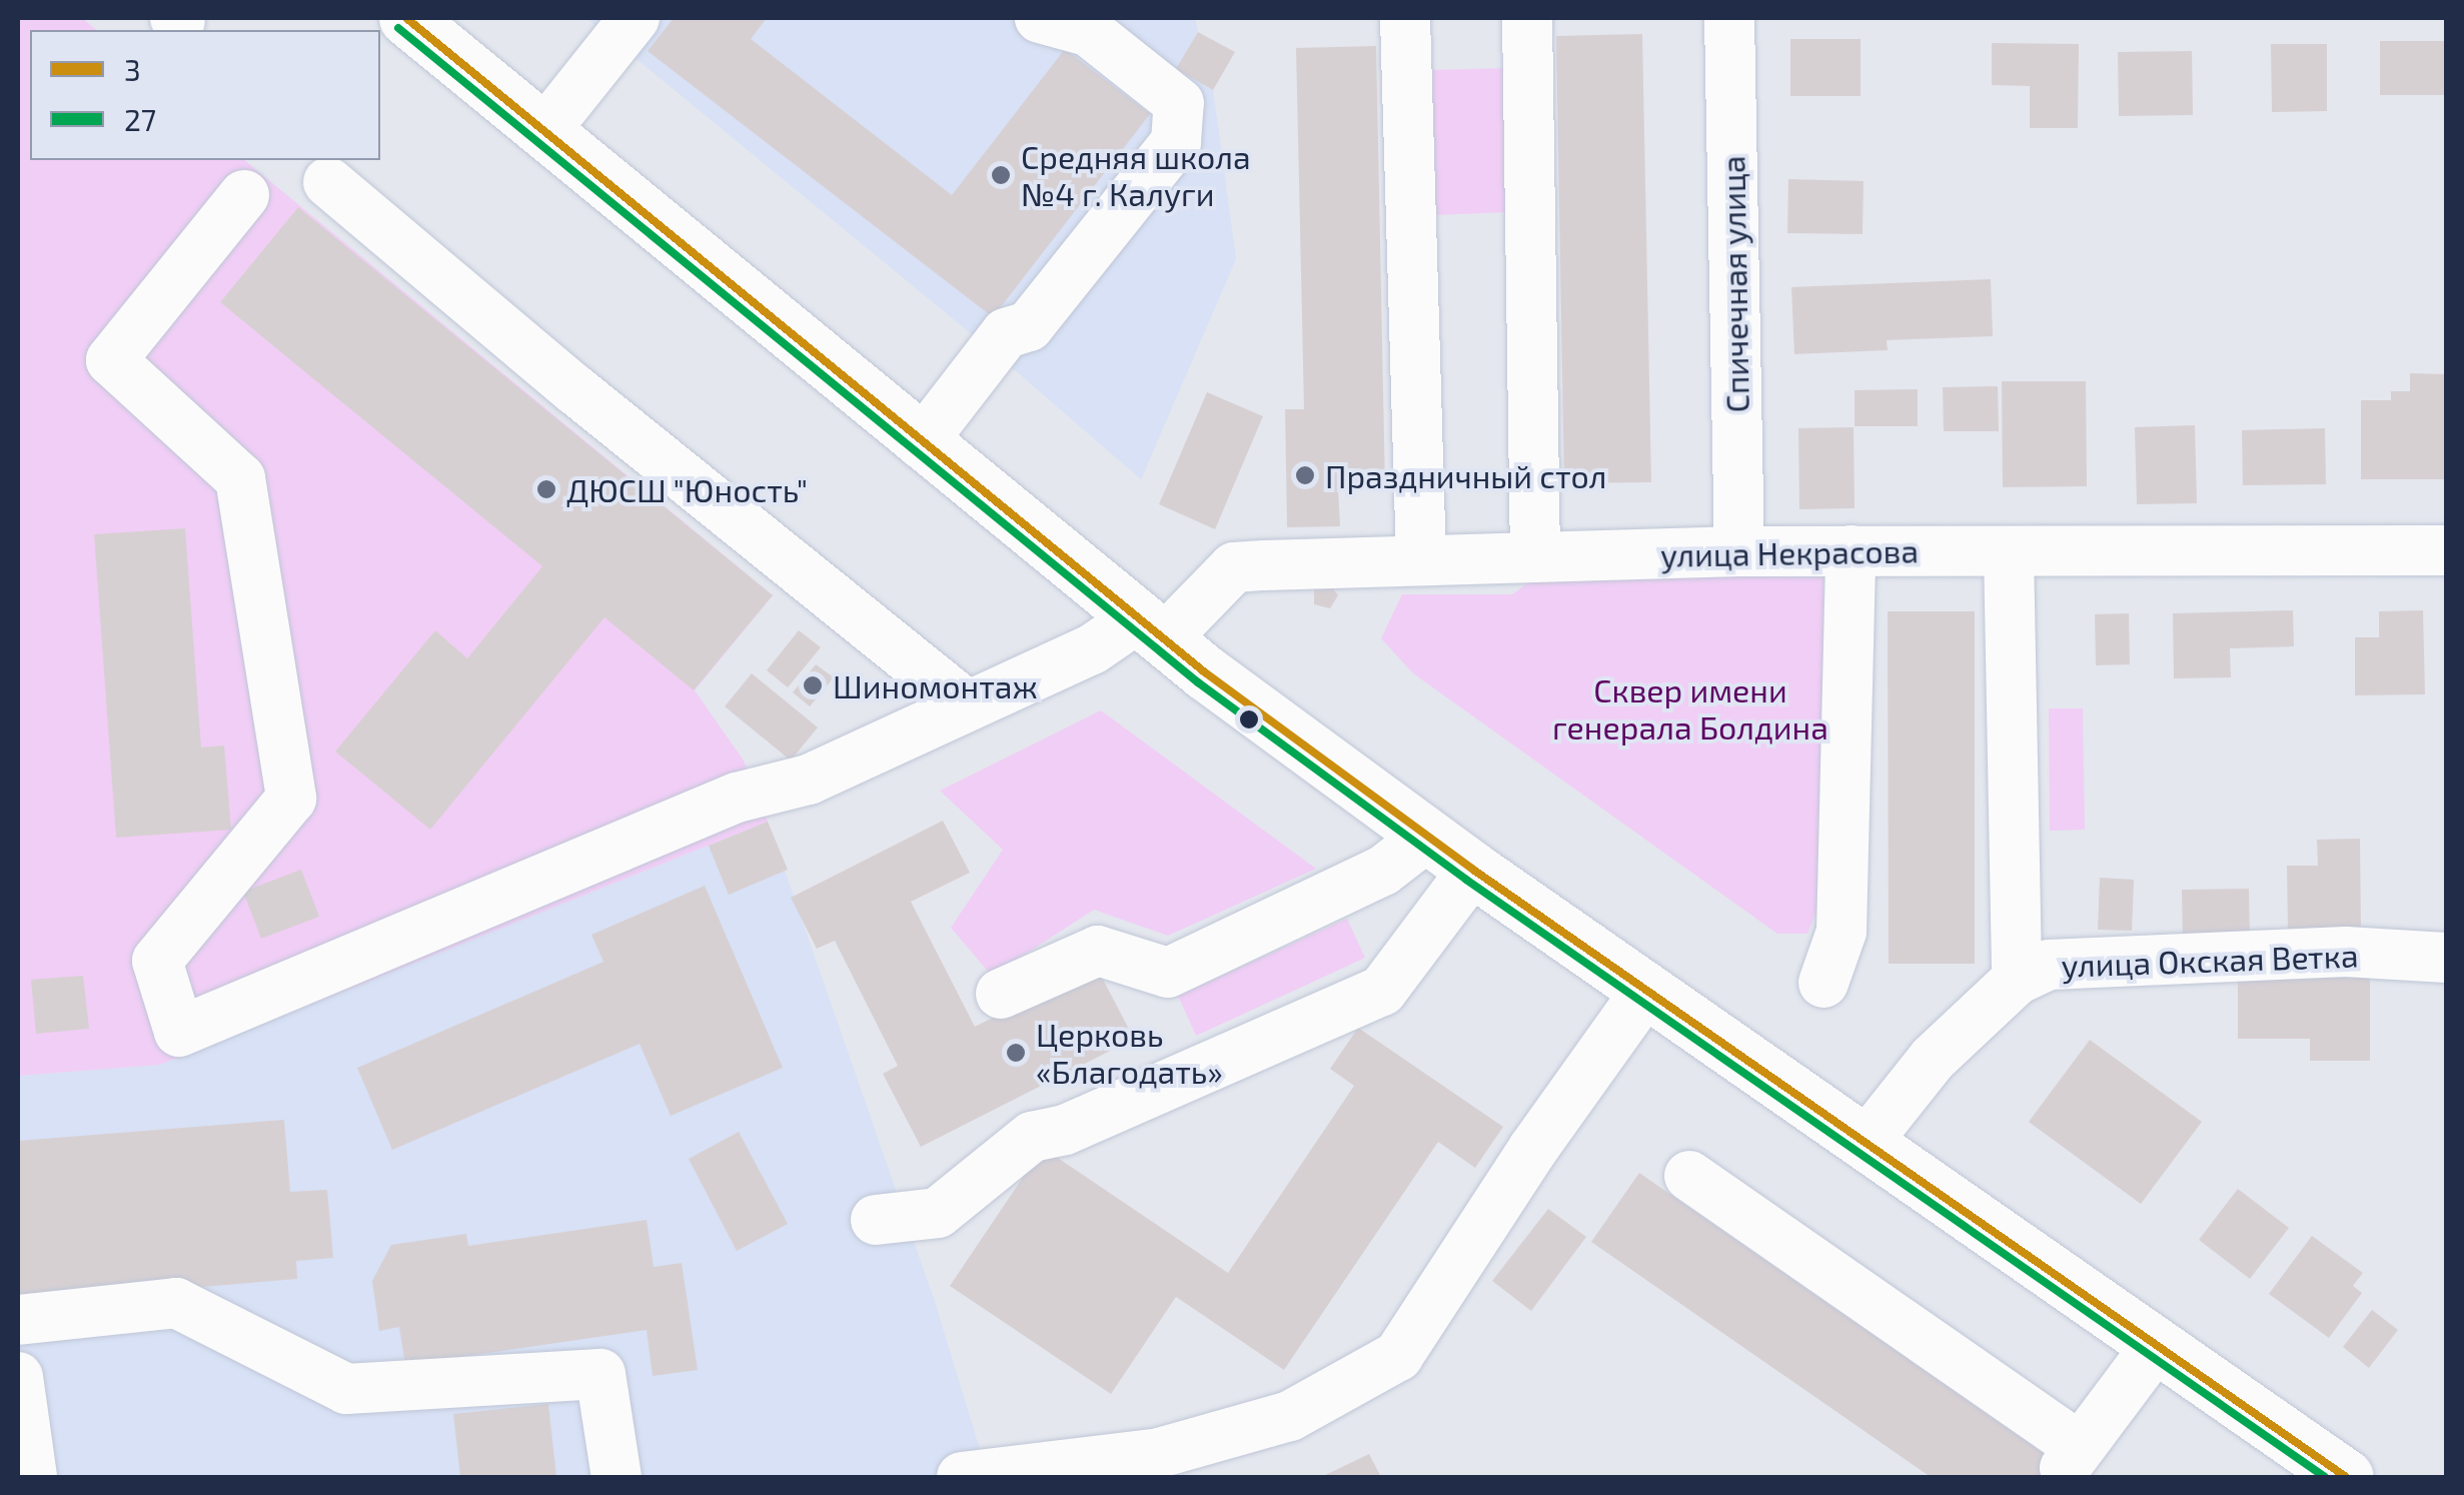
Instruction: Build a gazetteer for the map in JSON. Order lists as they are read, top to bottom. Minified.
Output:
{"streets":{"street":["Спичечная улица","улица Некрасова","улица Окская Ветка"]},"crossings":[["Спичечная улица","улица Некрасова"]],"parks":["Сквер имени генерала Болдина"],"places":["Средняя школа №4 г. Калуги","Праздничный стол","ДЮСШ \"Юность\"","Шиномонтаж","Церковь «Благодать»"],"lines":["transit line 3","transit line 27"],"legend":["3","27"]}
